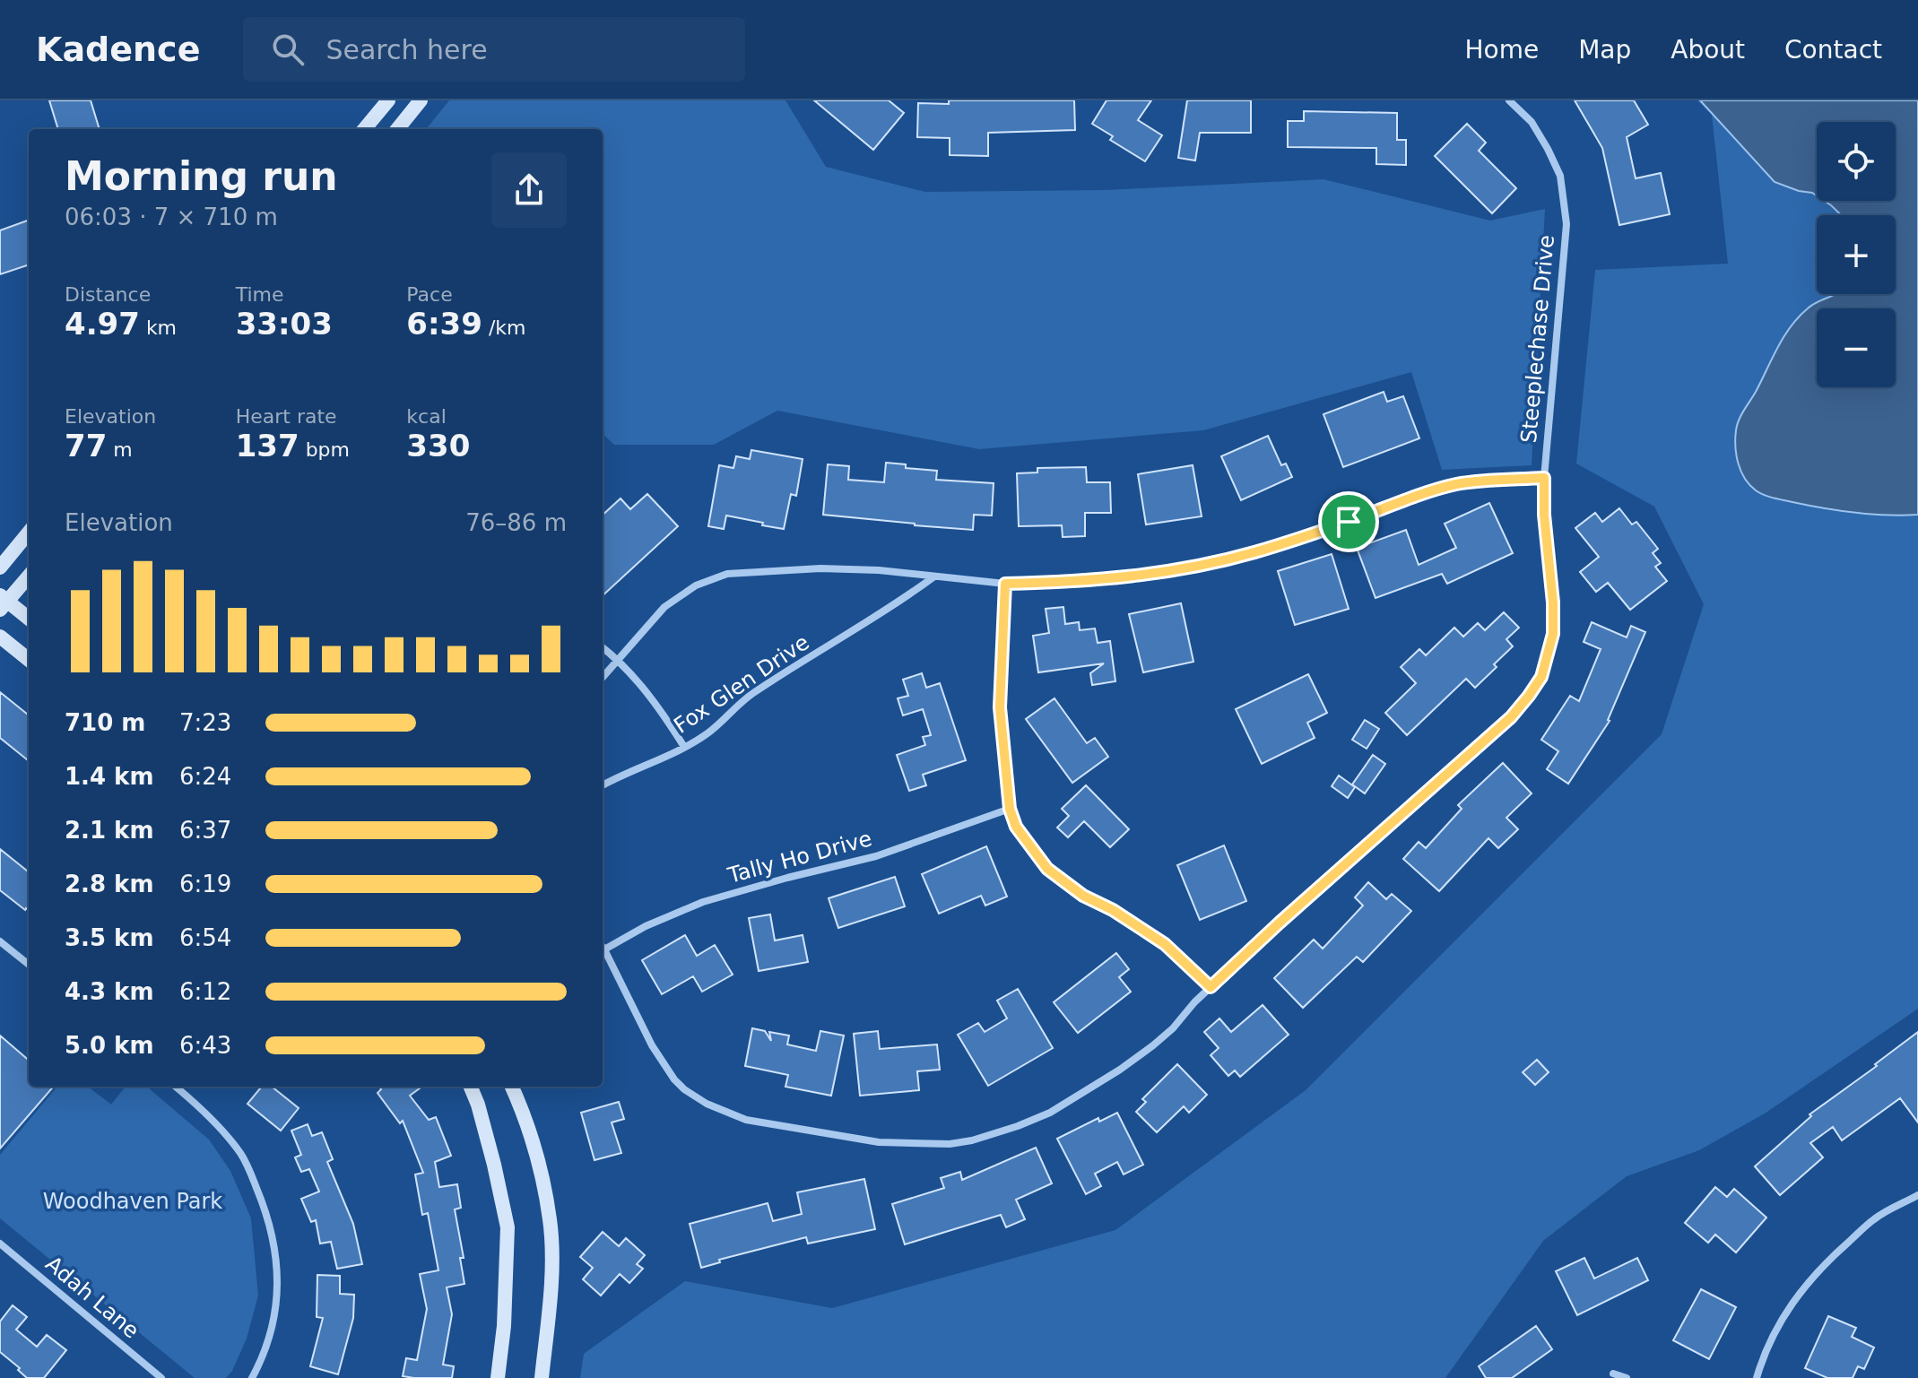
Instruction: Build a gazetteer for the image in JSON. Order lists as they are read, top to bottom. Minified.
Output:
{"streets":{"street":["Steeplechase Drive","Fox Glen Drive","Tally Ho Drive","Adah Lane"]},"parks":["Woodhaven Park"],"page":{"header":"Kadence","search":"Search here","nav":["Home","Map","About","Contact"],"map_buttons":["+","−"],"heading":["Morning run","06:03 · 7 × 710 m"],"stats":[["Distance","4.97 km"],["Time","33:03"],["Pace","6:39 /km"],["Elevation","77 m"],["Heart rate","137 bpm"],["kcal","330"]],"chart":["Elevation","76–86 m"],"list":[{"name":"710 m","note":"7:23"},{"name":"1.4 km","note":"6:24"},{"name":"2.1 km","note":"6:37"},{"name":"2.8 km","note":"6:19"},{"name":"3.5 km","note":"6:54"},{"name":"4.3 km","note":"6:12"},{"name":"5.0 km","note":"6:43"}]}}
